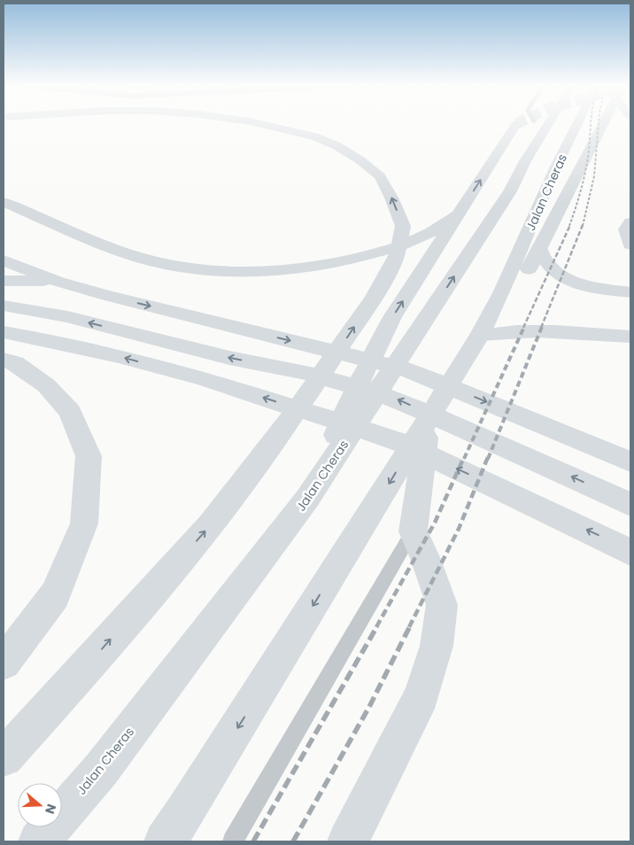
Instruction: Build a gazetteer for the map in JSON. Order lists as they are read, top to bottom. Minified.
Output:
{"streets":{"main road":["Jalan Cheras"]},"north":"right"}
